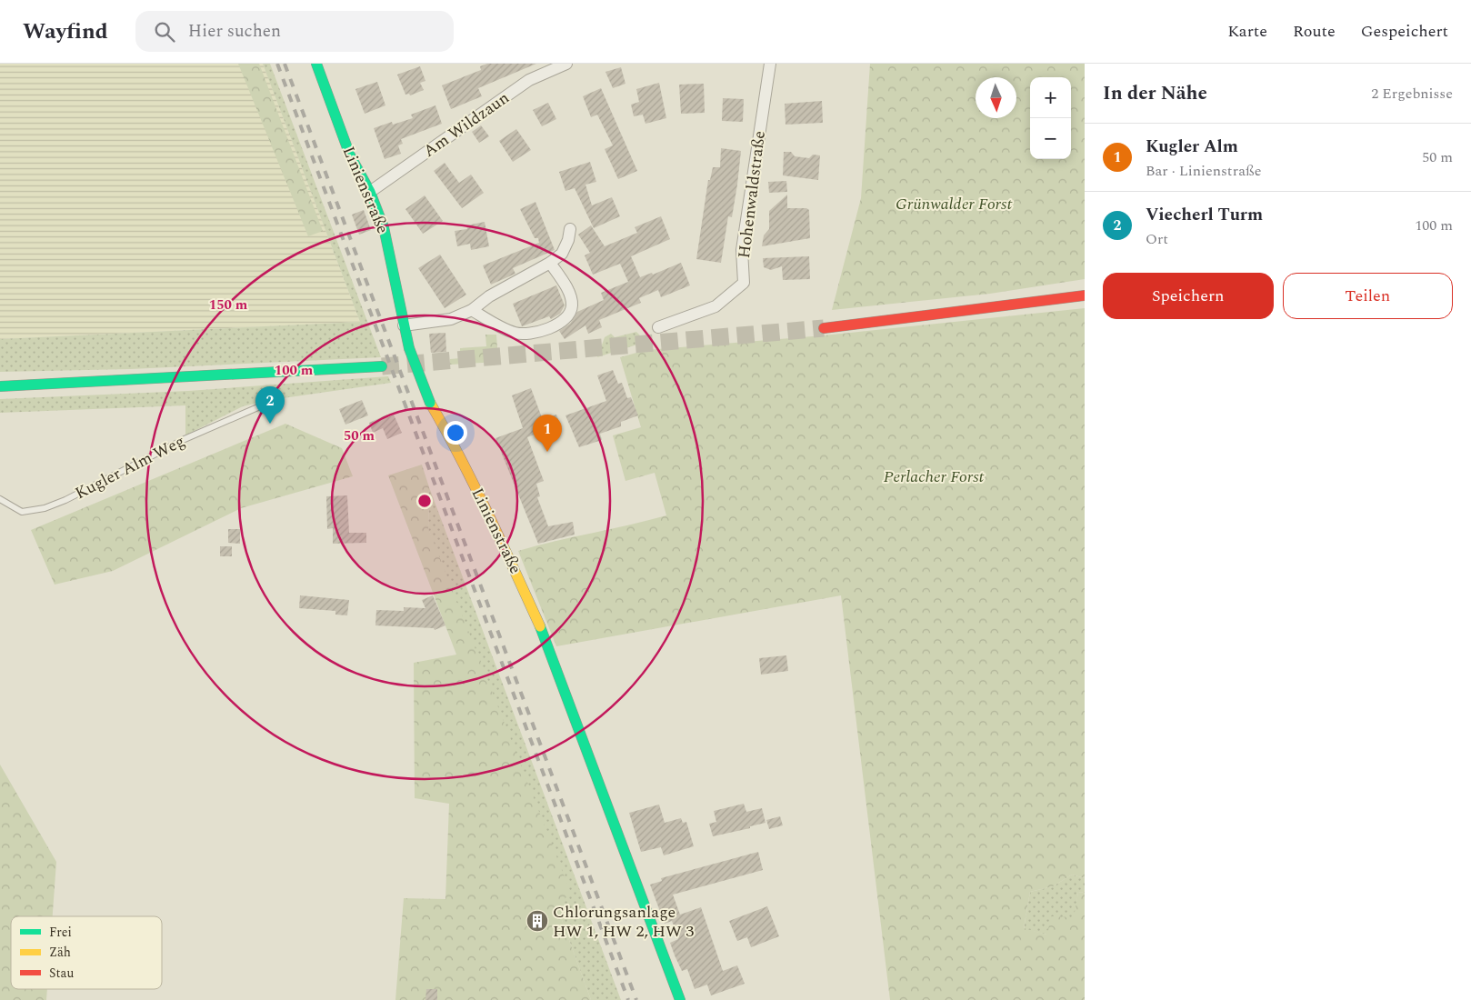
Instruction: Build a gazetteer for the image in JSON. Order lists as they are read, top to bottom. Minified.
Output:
{"streets":{"street":["Am Wildzaun","Linienstraße","Hohenwaldstraße"],"lane":["Kugler Alm Weg"]},"crossings":[["Am Wildzaun","Linienstraße"]],"parks":["Grünwalder Forst","Perlacher Forst"],"places":{"building":["Chlorungsanlage HW 1, HW 2, HW 3"]},"legend":["Frei","Zäh","Stau"],"north":"bottom","page":{"header":"Wayfind","search":"Hier suchen","nav":["Karte","Route","Gespeichert"],"heading":["In der Nähe","2 Ergebnisse"],"map_buttons":["+","−"],"list":[{"mark":"1","name":"Kugler Alm","note":"Bar · Linienstraße","value":"50 m"},{"mark":"2","name":"Viecherl Turm","note":"Ort","value":"100 m"}],"buttons":["Speichern","Teilen"],"pins":["2","1"]},"rings":["150 m","100 m","50 m"]}
